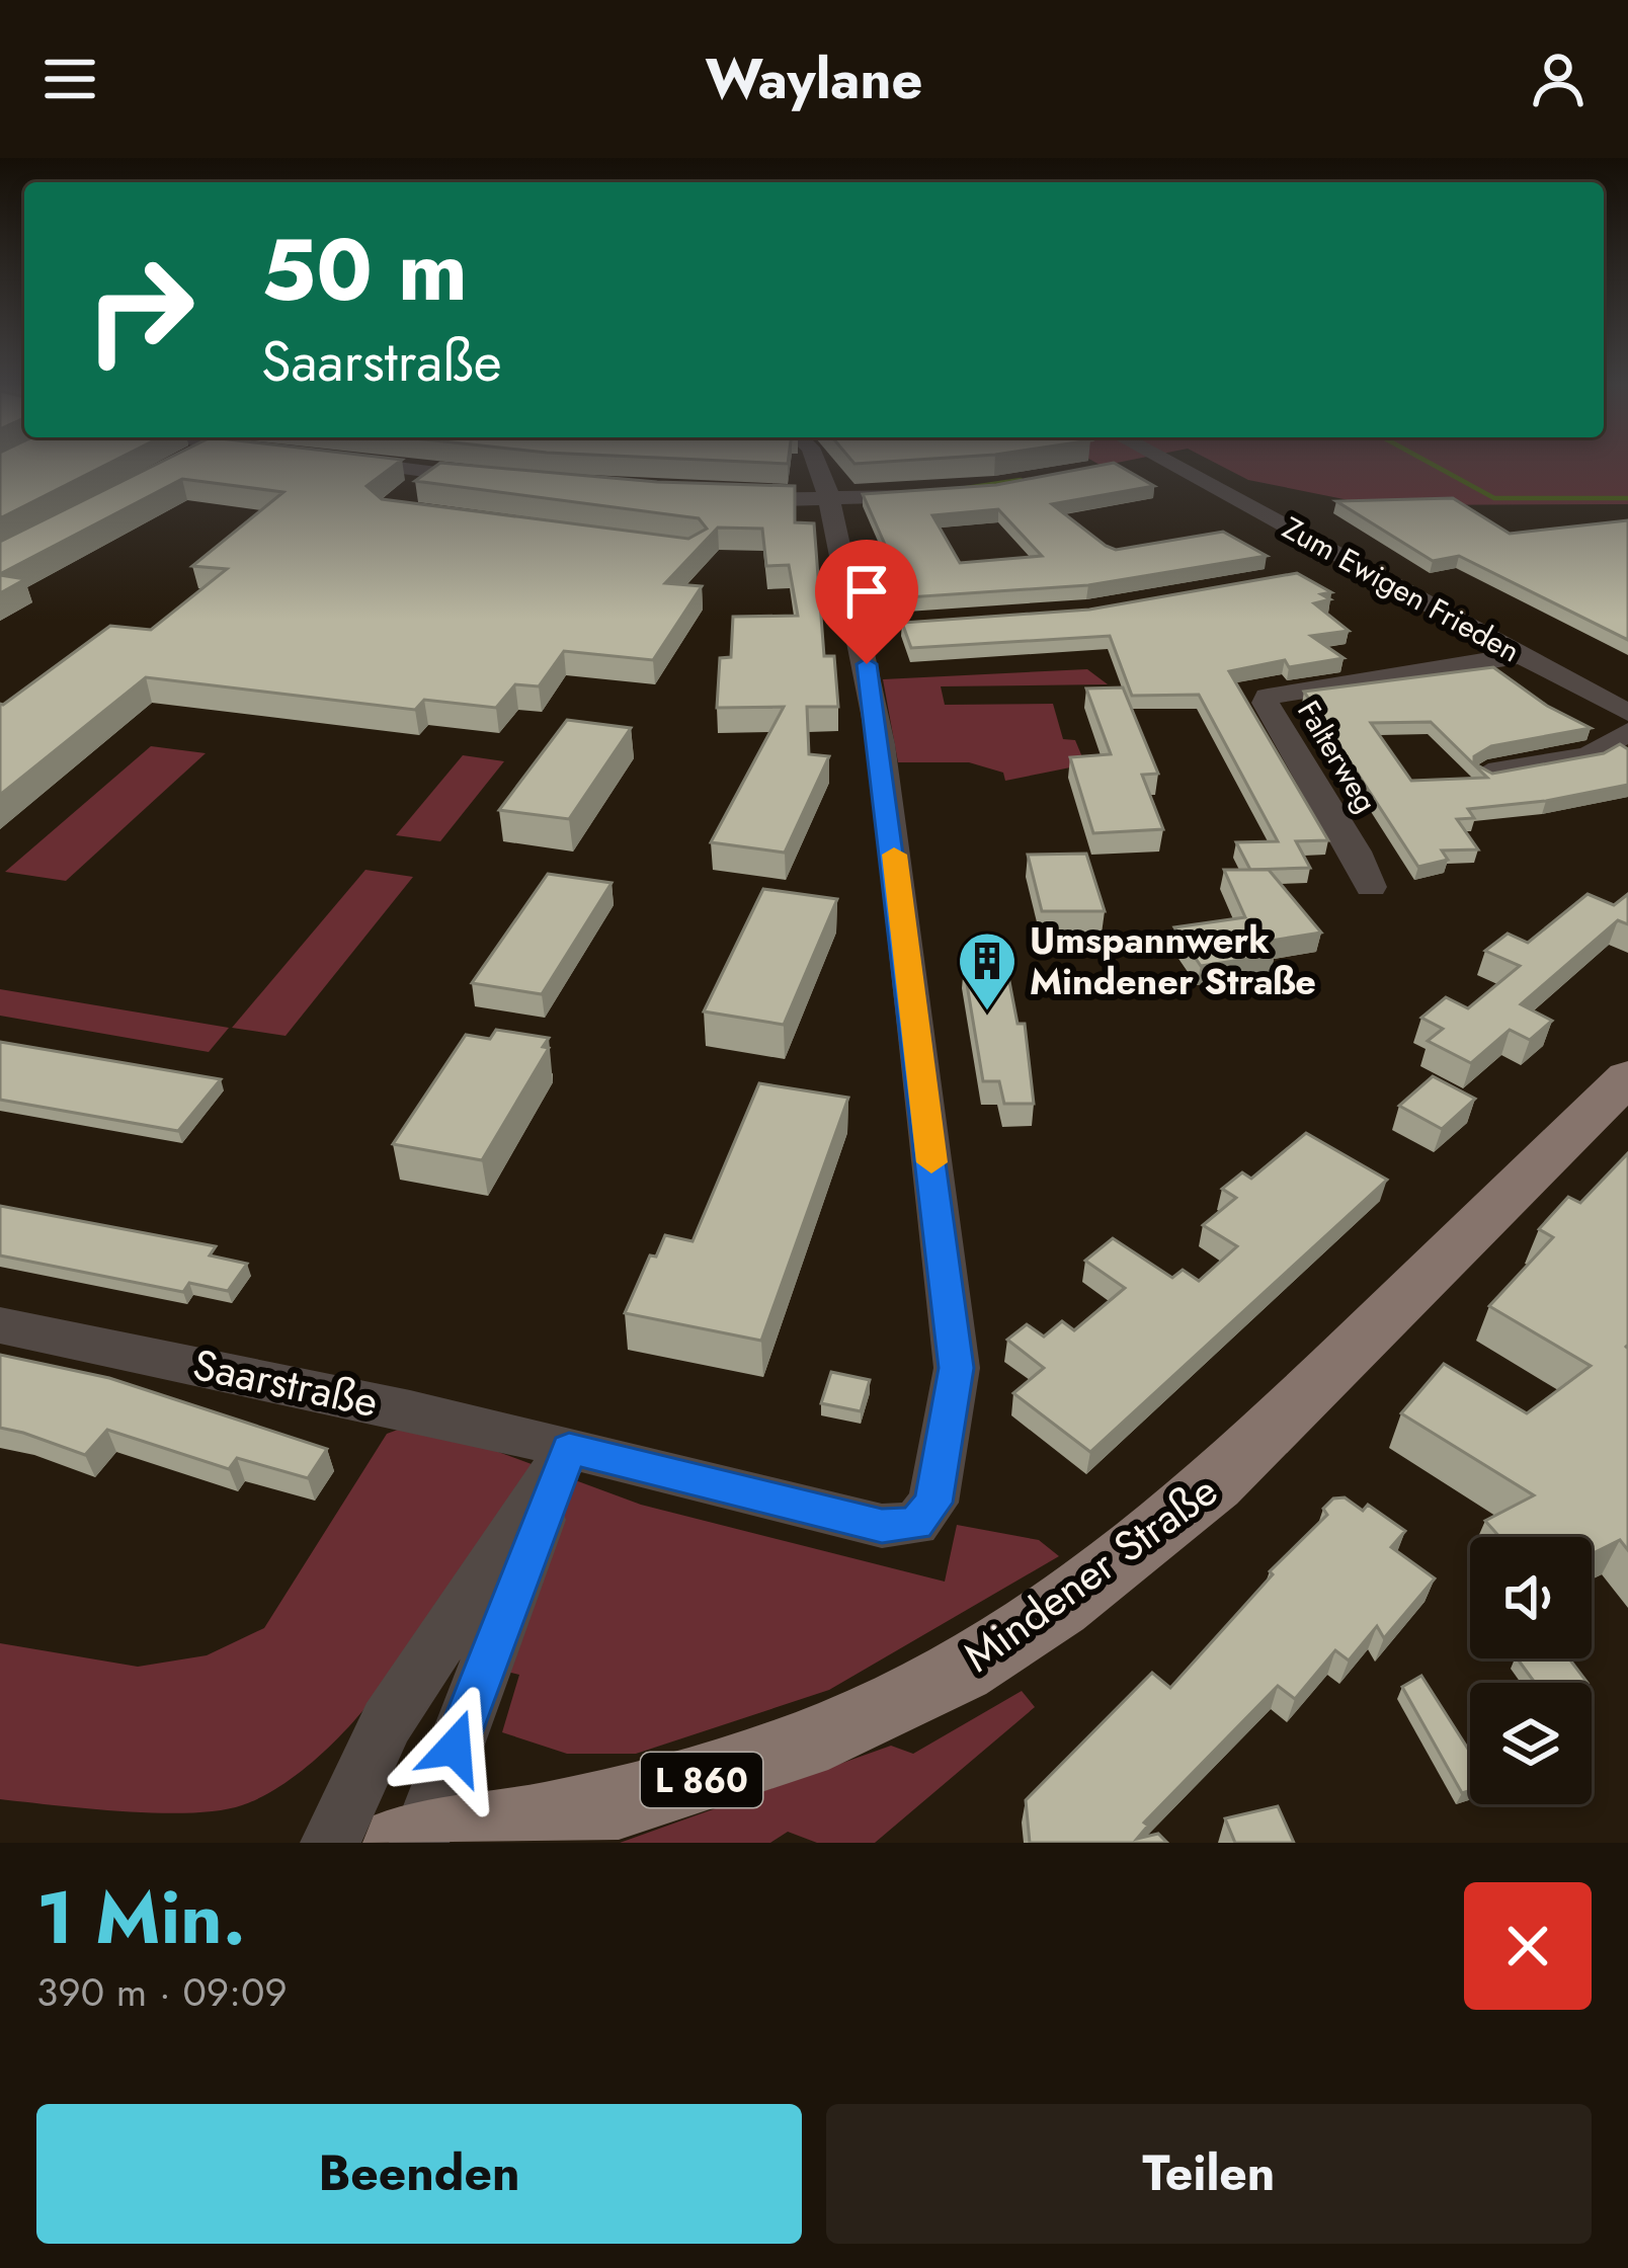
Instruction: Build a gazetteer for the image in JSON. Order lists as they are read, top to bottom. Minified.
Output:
{"streets":{"main road":["Mindener Straße","L 860"],"street":["Zum Ewigen Frieden","Falterweg","Saarstraße"]},"crossings":[["Zum Ewigen Frieden","Falterweg"]],"places":{"building":["Umspannwerk Mindener Straße"]},"page":{"header":"Waylane","turn":["50 m","Saarstraße"],"heading":["1 Min.","390 m · 09:09"],"buttons":["Beenden","Teilen"]}}
